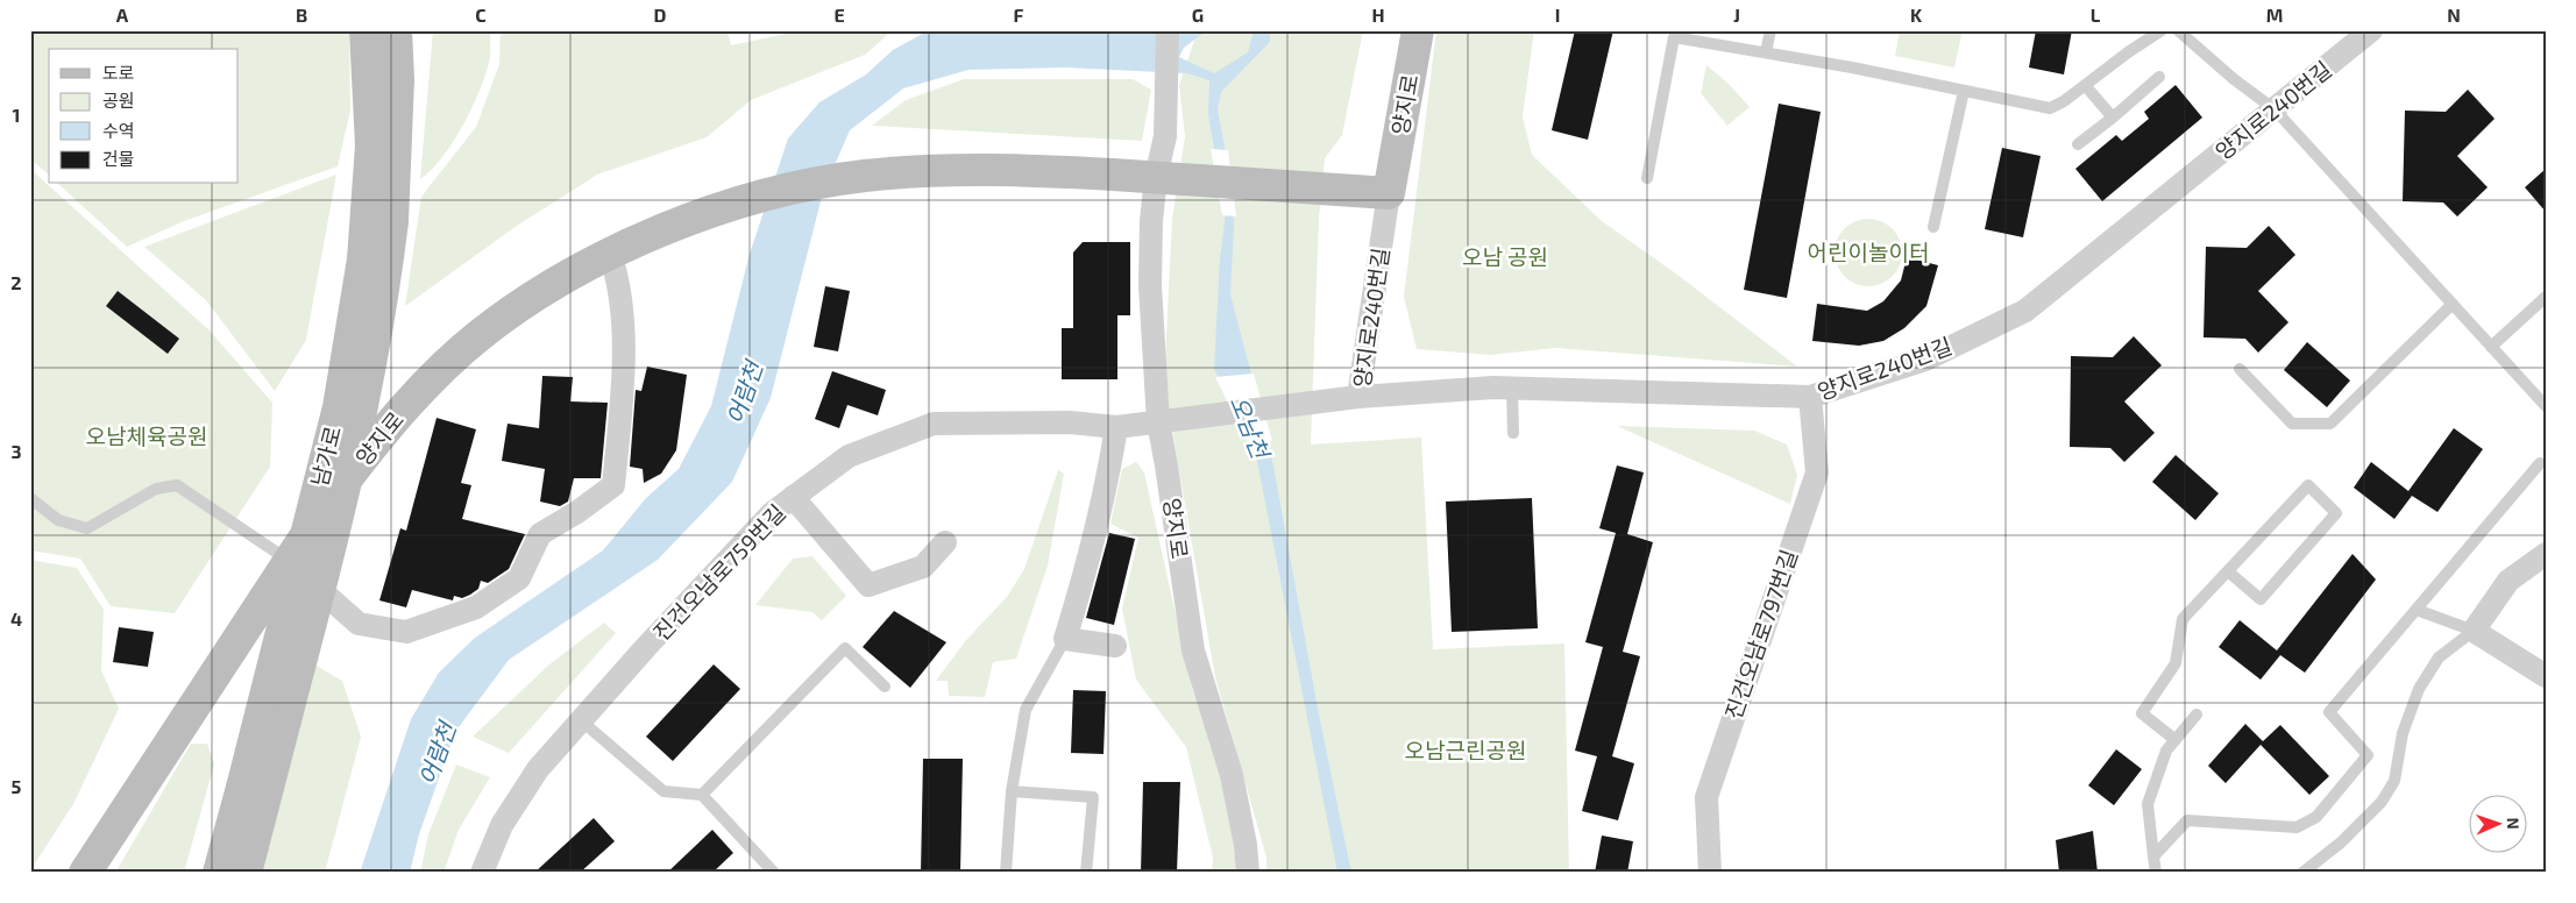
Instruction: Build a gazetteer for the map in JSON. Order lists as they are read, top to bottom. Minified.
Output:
{"streets":{"street":["양지로","양지로240번길","남가로","진건오남로759번길","진건오남로797번길"]},"crossings":[["양지로","양지로240번길"],["양지로","진건오남로759번길"],["양지로240번길","진건오남로759번길"],["양지로240번길","진건오남로797번길"]],"water":["어람천","오남천"],"parks":["어린이놀이터","오남 공원","오남체육공원","오남근린공원"],"legend":["도로","공원","수역","건물"],"north":"right","grid":{"columns":["A","B","C","D","E","F","G","H","I","J","K","L","M","N"],"rows":["1","2","3","4","5"]}}
